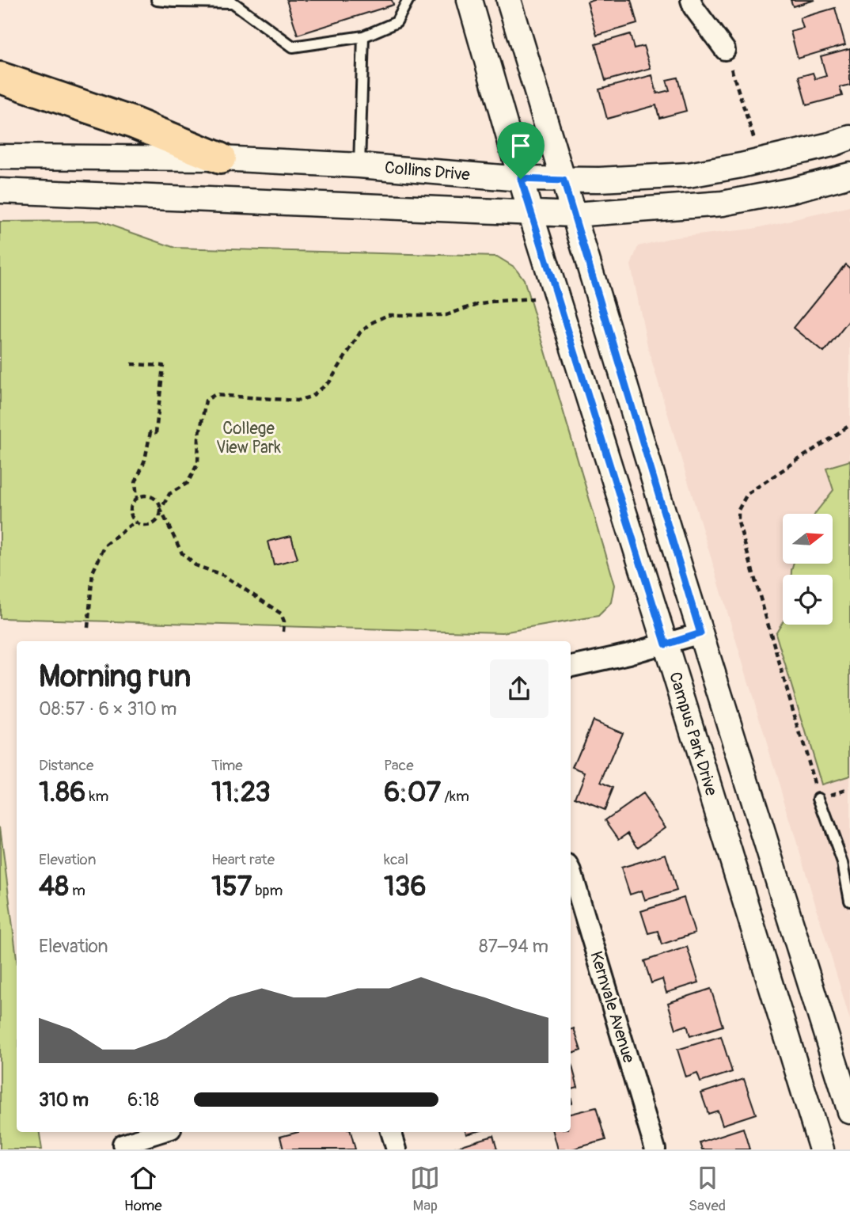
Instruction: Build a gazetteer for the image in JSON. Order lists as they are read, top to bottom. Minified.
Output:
{"streets":{"street":["Collins Drive","Campus Park Drive","Kernvale Avenue"]},"crossings":[["Collins Drive","Campus Park Drive"]],"parks":["College View Park"],"north":"right","page":{"heading":["Morning run","08:57 · 6 × 310 m"],"stats":[["Distance","1.86 km"],["Time","11:23"],["Pace","6:07 /km"],["Elevation","48 m"],["Heart rate","157 bpm"],["kcal","136"]],"chart":["Elevation","87–94 m"],"list":[{"name":"310 m","note":"6:18"}],"tabs":["Home","Map","Saved"]}}
